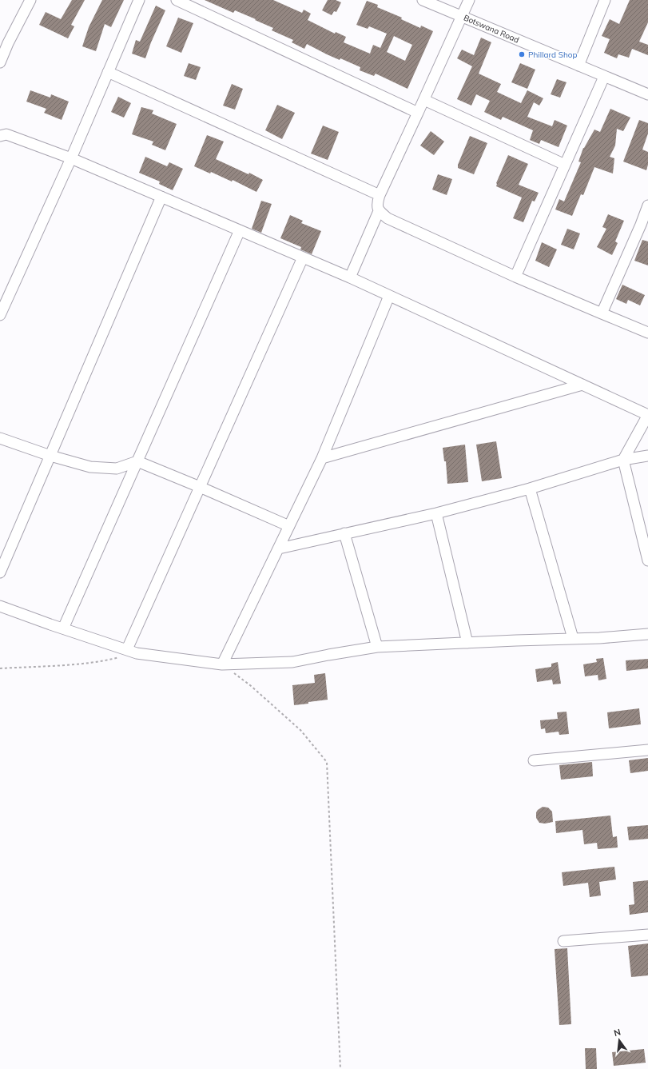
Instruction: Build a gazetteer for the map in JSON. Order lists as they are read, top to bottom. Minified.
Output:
{"streets":{"street":["Botswana Road"]},"places":["Phillard Shop"],"north":"top"}
